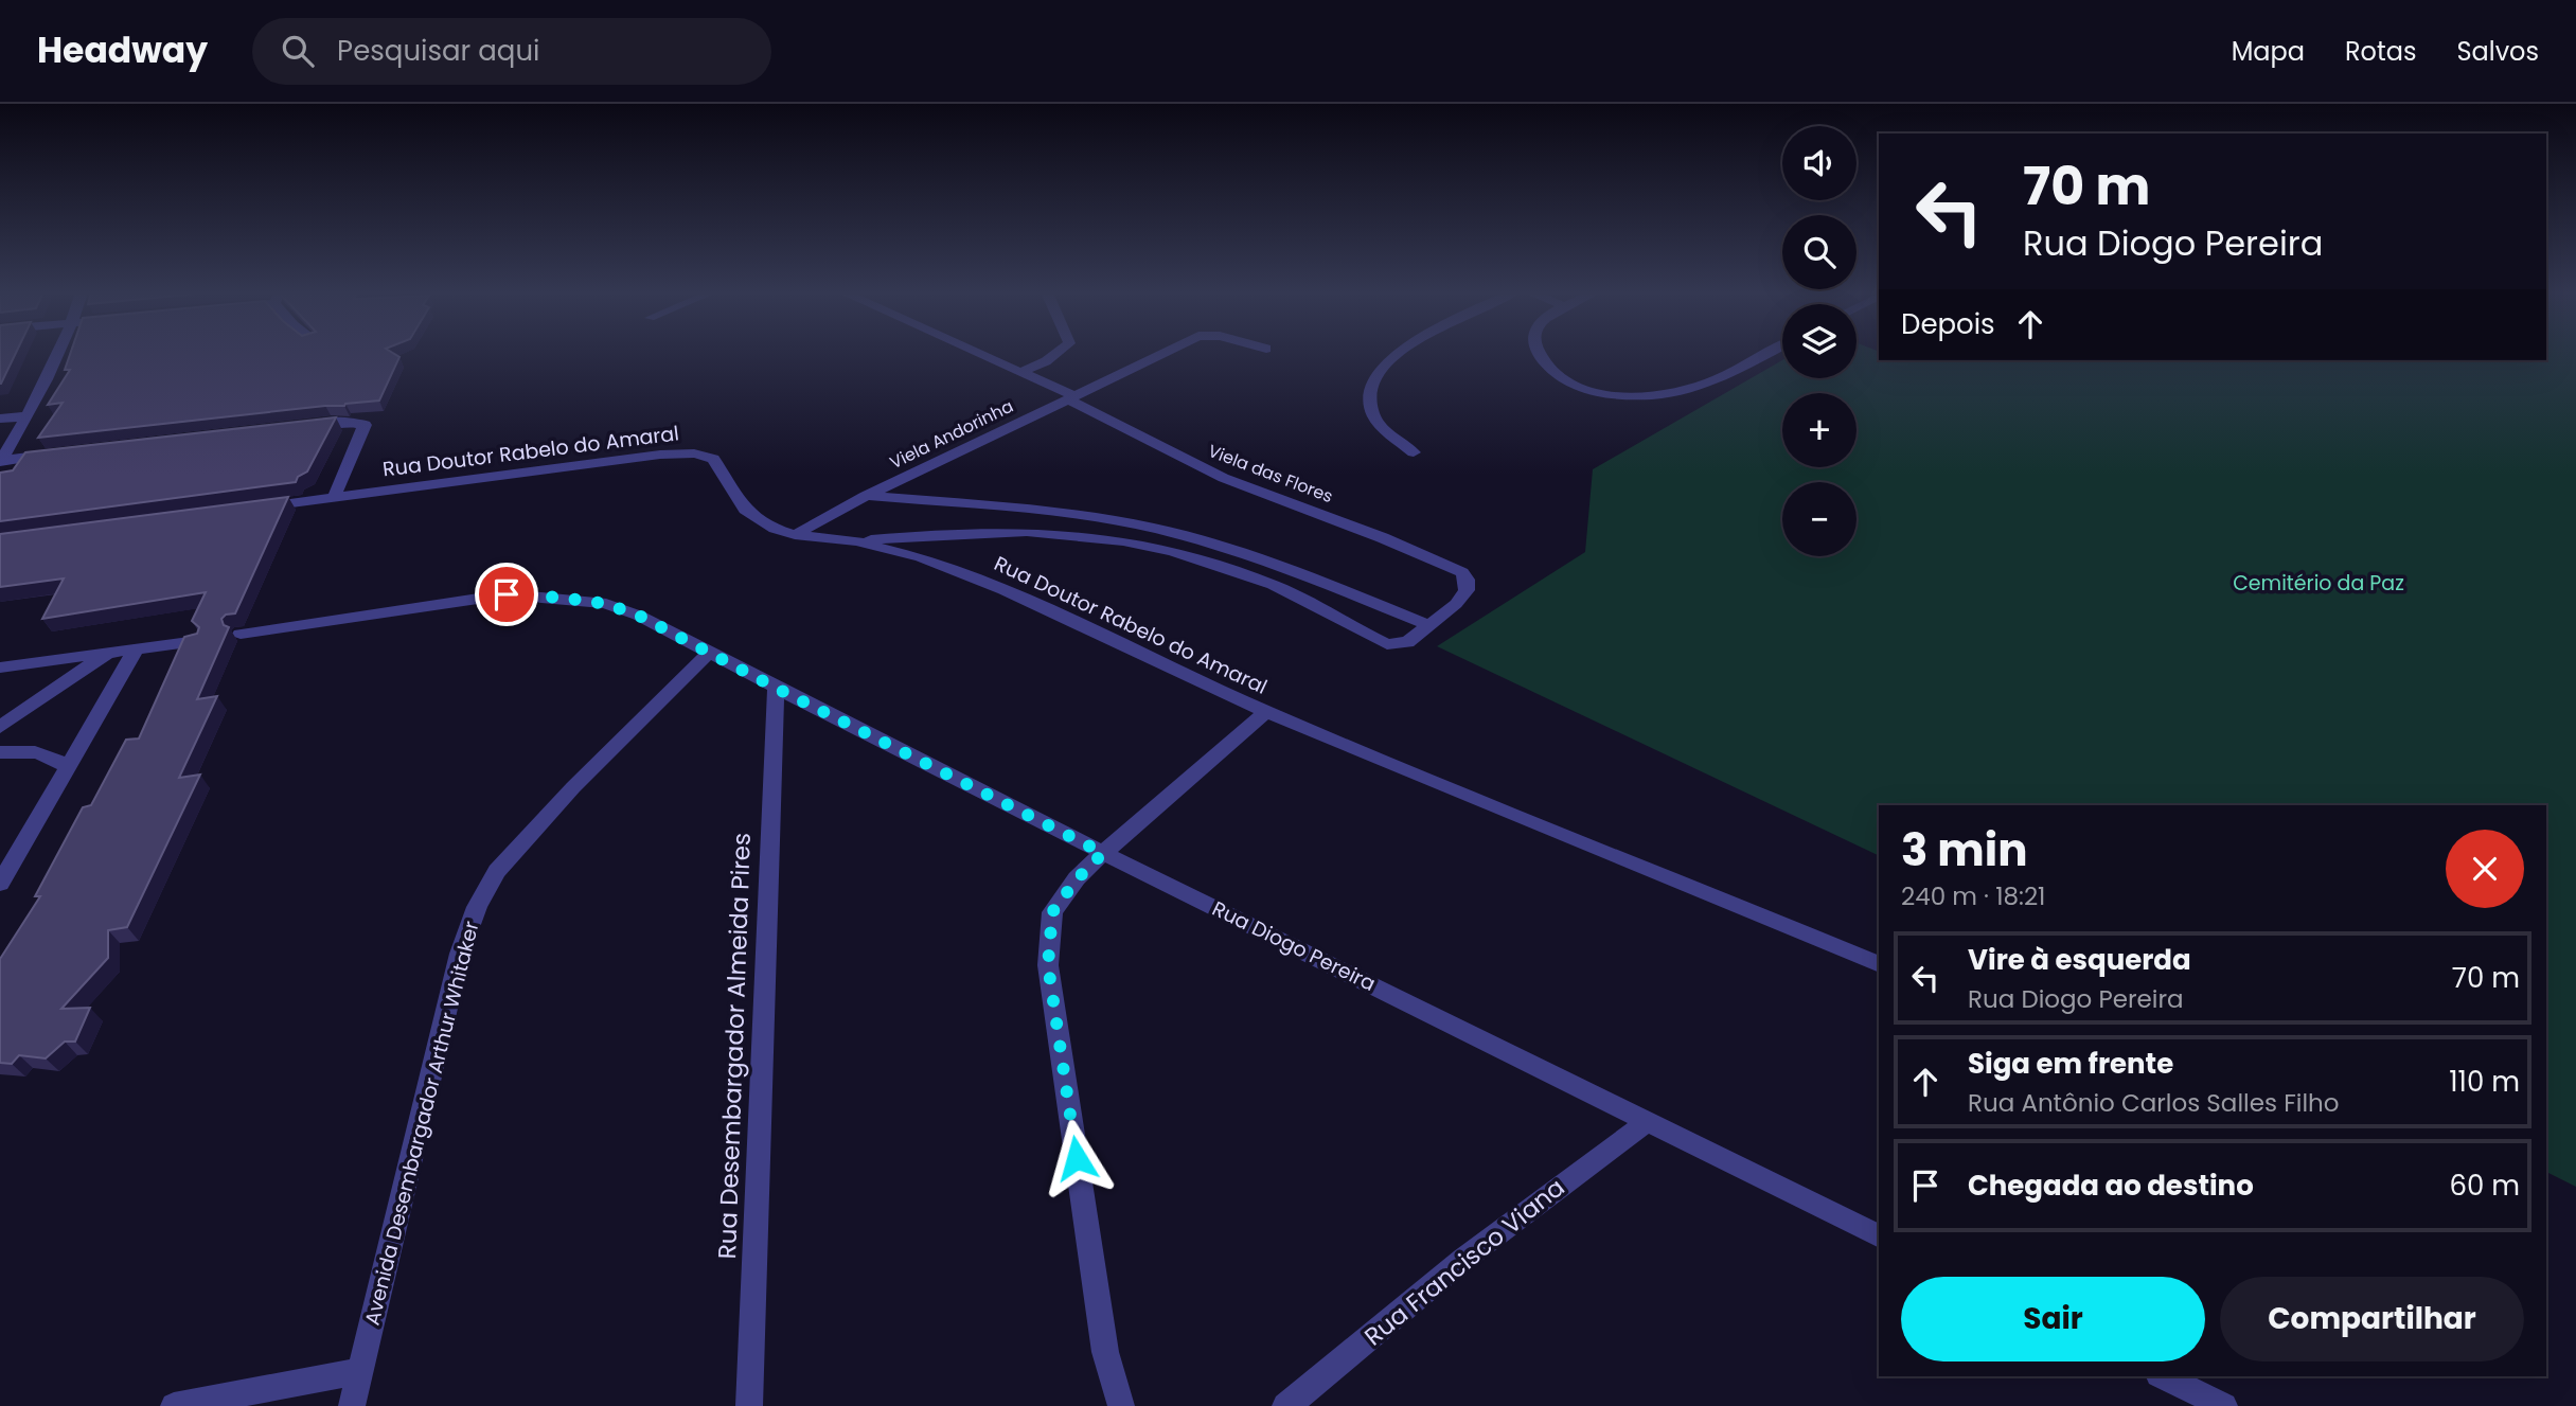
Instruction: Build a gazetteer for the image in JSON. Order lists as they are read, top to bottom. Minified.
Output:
{"streets":{"street":["Viela Andorinha","Rua Doutor Rabelo do Amaral","Viela das Flores","Rua Diogo Pereira","Rua Desembargador Almeida Pires","Avenida Desembargador Arthur Whitaker","Rua Francisco Viana"]},"crossings":[["Viela Andorinha","Rua Doutor Rabelo do Amaral"],["Viela Andorinha","Viela das Flores"],["Rua Diogo Pereira","Rua Desembargador Almeida Pires"],["Rua Diogo Pereira","Avenida Desembargador Arthur Whitaker"],["Rua Diogo Pereira","Rua Francisco Viana"]],"parks":["Cemitério da Paz"],"page":{"header":"Headway","search":"Pesquisar aqui","nav":["Mapa","Rotas","Salvos"],"map_buttons":["+","−"],"turn":["70 m","Rua Diogo Pereira"],"then":"Depois","heading":["3 min","240 m · 18:21"],"list":[{"name":"Vire à esquerda","note":"Rua Diogo Pereira","value":"70 m"},{"name":"Siga em frente","note":"Rua Antônio Carlos Salles Filho","value":"110 m"},{"name":"Chegada ao destino","value":"60 m"}],"buttons":["Sair","Compartilhar"]}}
